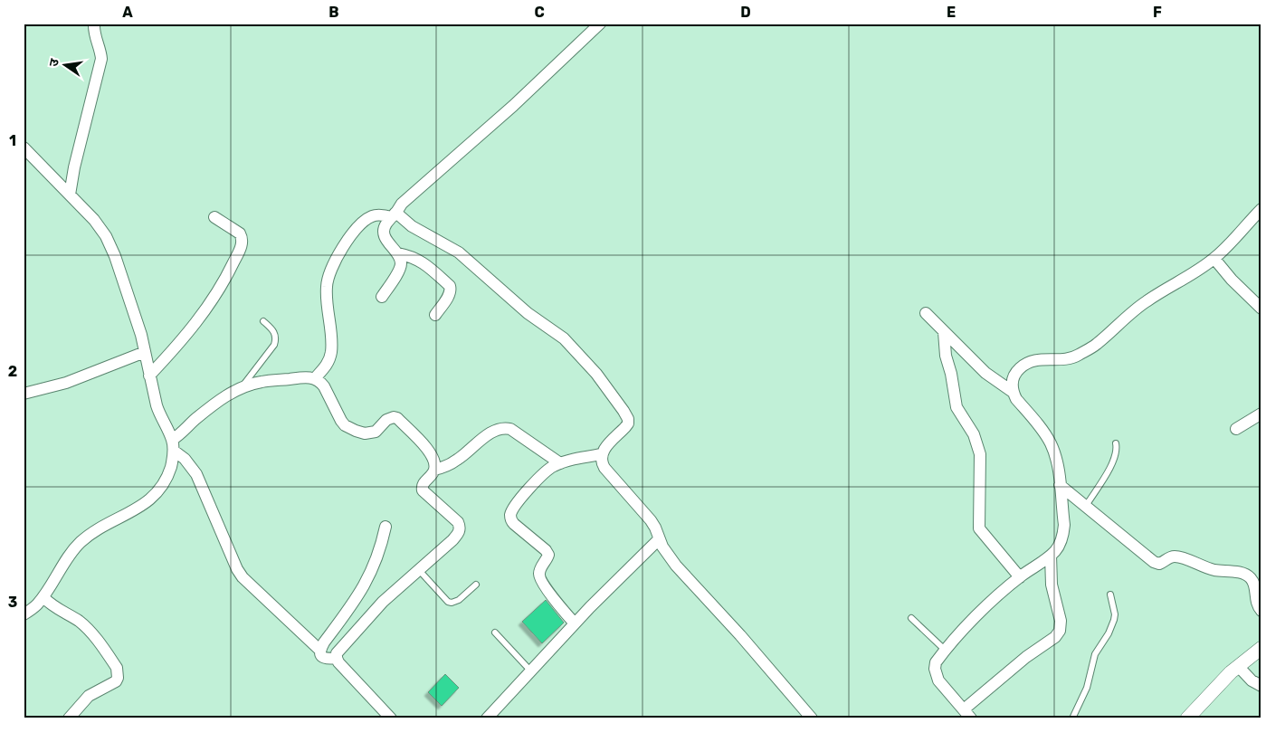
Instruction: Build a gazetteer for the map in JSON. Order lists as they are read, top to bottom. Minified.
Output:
{"north":"left","grid":{"columns":["A","B","C","D","E","F"],"rows":["1","2","3"]}}
